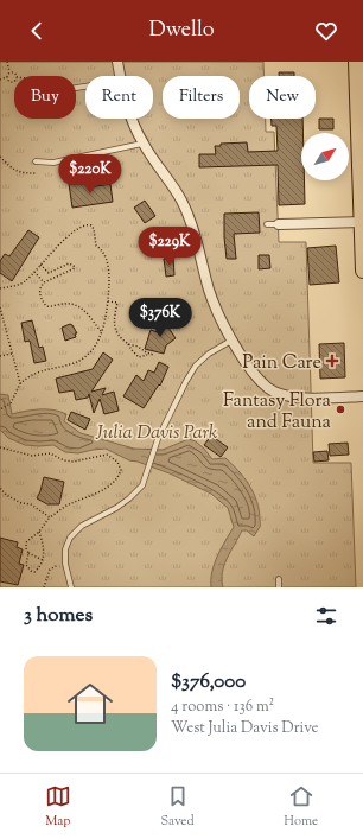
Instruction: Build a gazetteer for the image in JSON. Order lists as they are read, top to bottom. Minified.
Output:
{"parks":["Julia Davis Park"],"places":{"health":["Pain Care"],"other":["Fantasy Flora and Fauna"]},"north":"top right","page":{"header":"Dwello","chip":["Buy","Rent","Filters","New"],"price":["$220K","$229K","$376K"],"heading":"3 homes","list":[{"name":"$376,000","note":"4 rooms · 136 m² · West Julia Davis Drive"}],"tabs":["Map","Saved","Home"]}}
